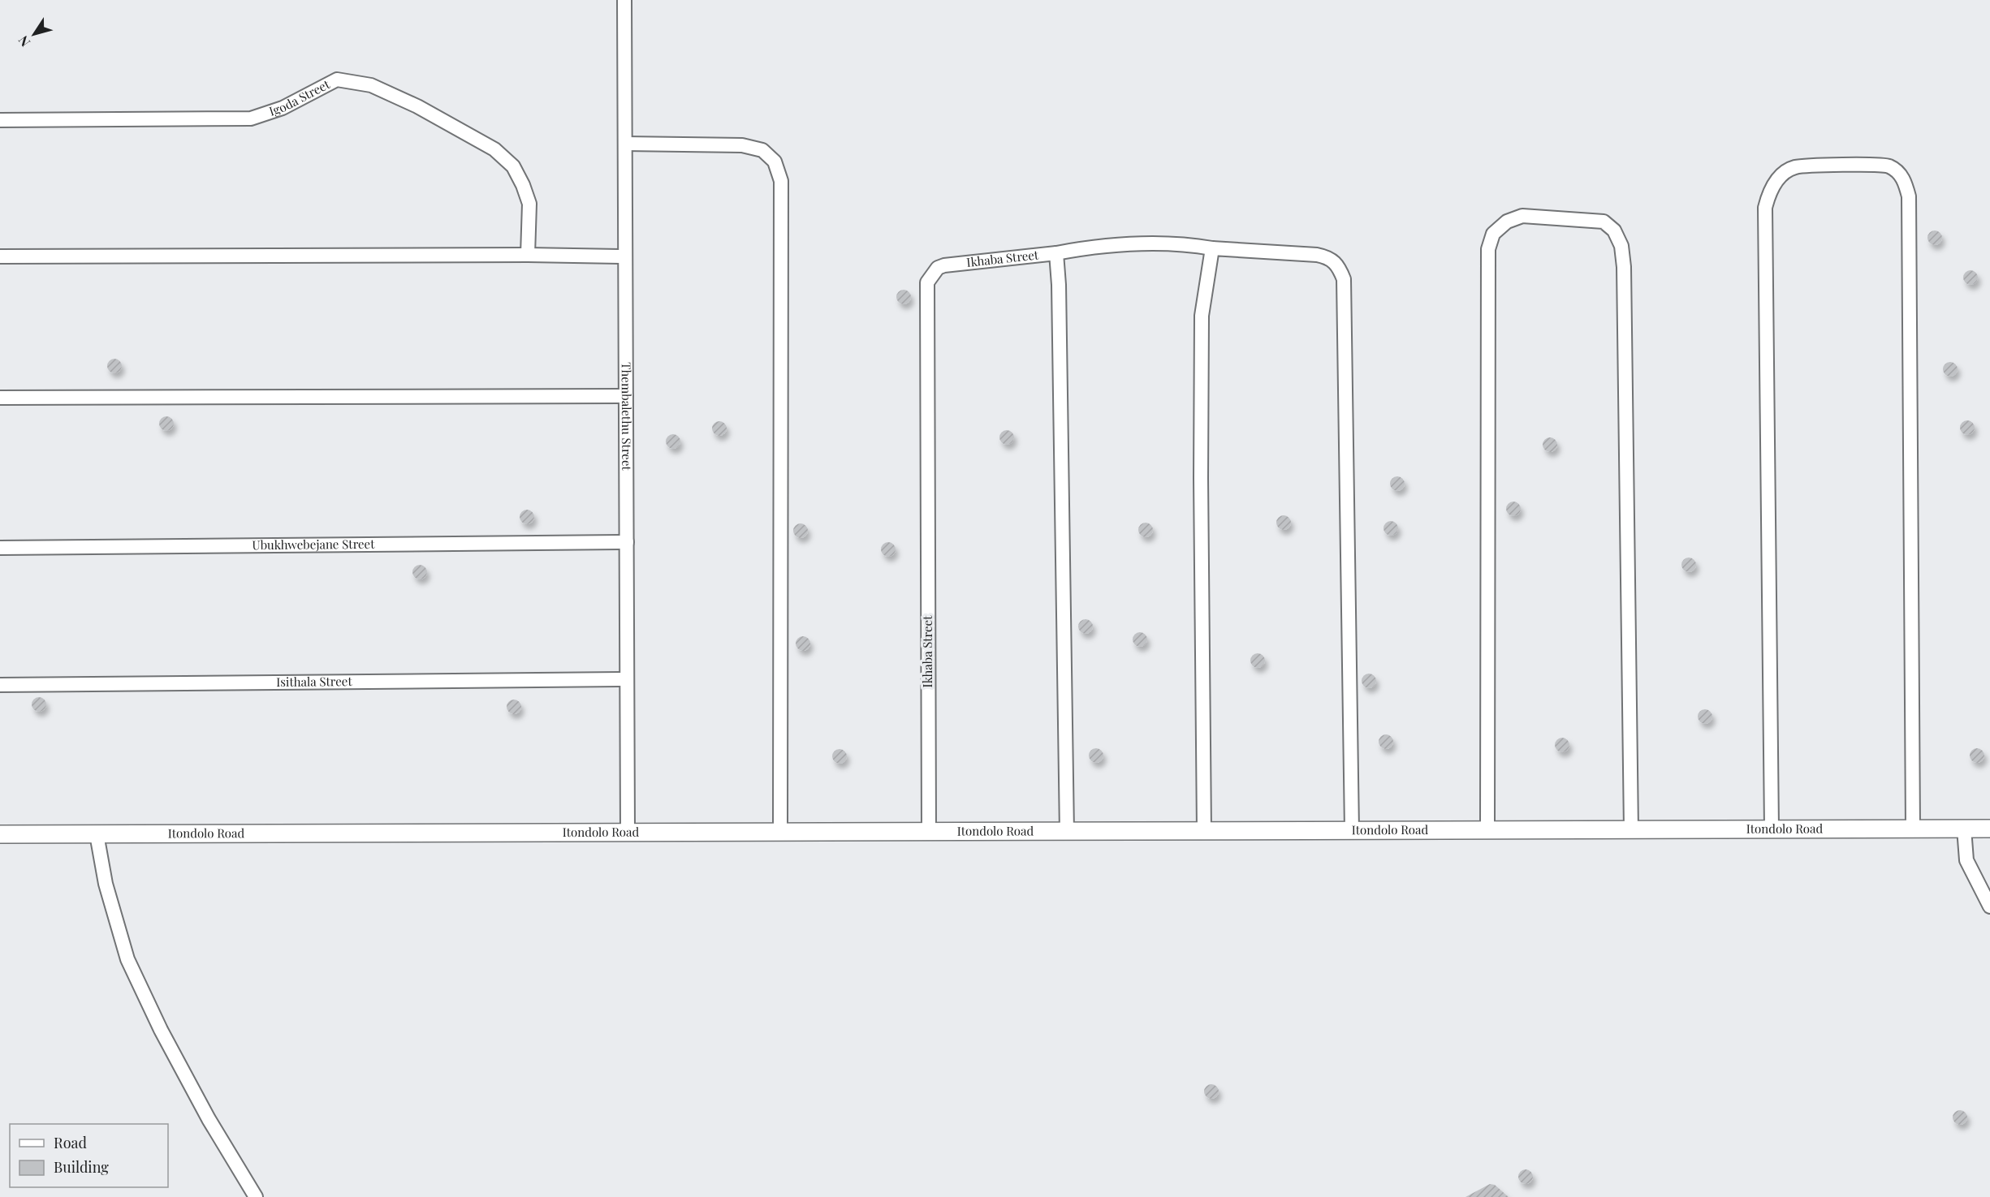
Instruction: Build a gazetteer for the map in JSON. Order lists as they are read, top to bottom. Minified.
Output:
{"streets":{"street":["Igoda Street","Ikhaba Street","Thembalethu Street","Ubukhwebejane Street","Isithala Street","Itondolo Road"]},"crossings":[["Ikhaba Street","Itondolo Road"],["Thembalethu Street","Ubukhwebejane Street"],["Thembalethu Street","Isithala Street"],["Thembalethu Street","Itondolo Road"]],"legend":["Road","Building"],"north":"bottom left"}
